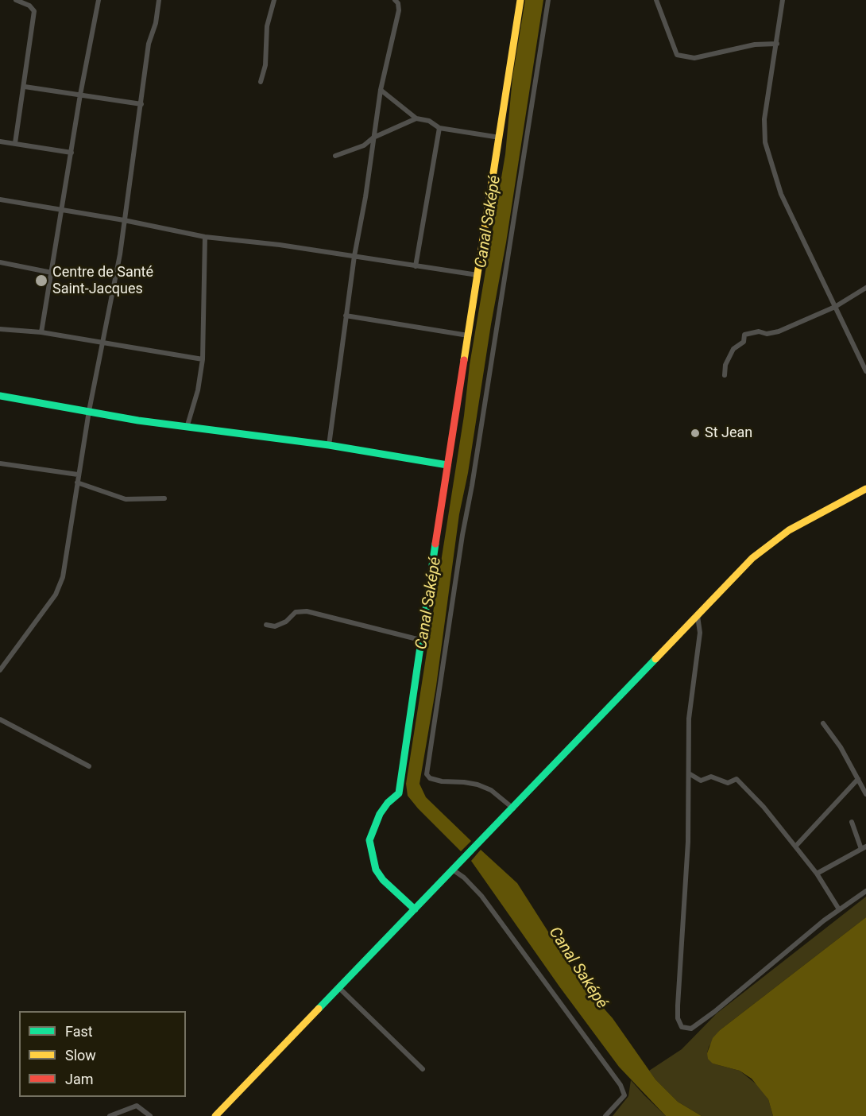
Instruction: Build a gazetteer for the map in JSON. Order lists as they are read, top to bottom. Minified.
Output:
{"water":["Canal Saképé"],"places":["Centre de Santé Saint-Jacques","St Jean"],"legend":["Fast","Slow","Jam"]}
